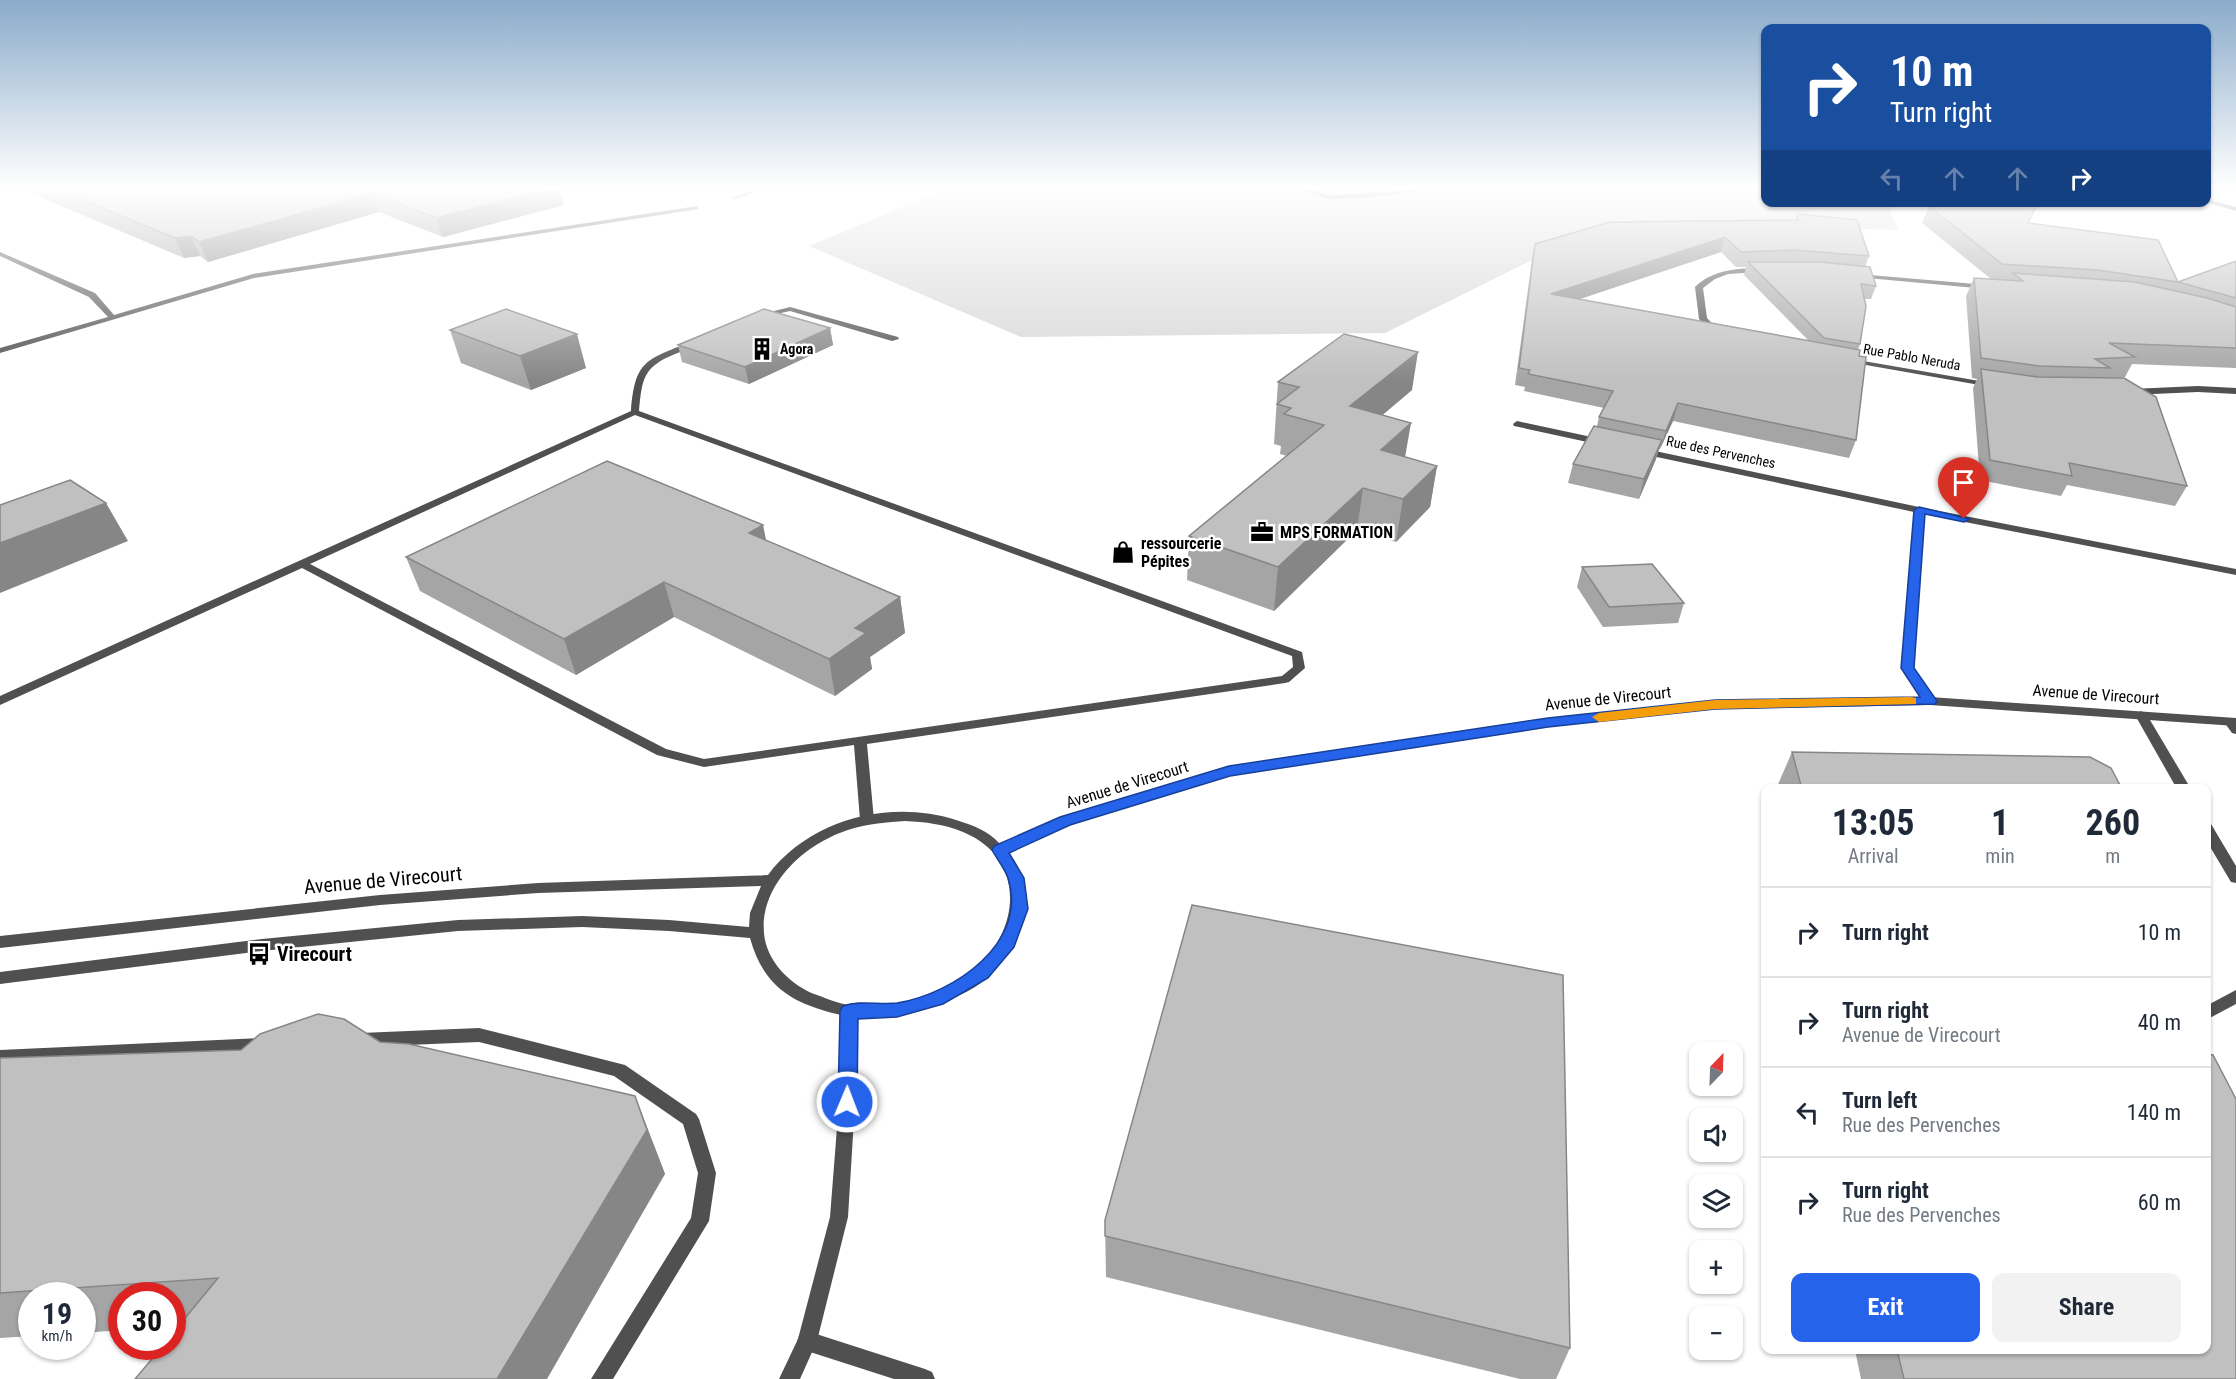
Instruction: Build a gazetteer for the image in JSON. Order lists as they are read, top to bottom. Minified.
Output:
{"streets":{"street":["Rue Pablo Neruda","Rue des Pervenches","Avenue de Virecourt"]},"places":{"building":["Agora"],"office":["MPS FORMATION"],"shop":["ressourcerie Pépites"],"bus stop":["Virecourt"]},"north":"top right","page":{"turn":["10 m","Turn right"],"eta":["13:05","Arrival","1","min","260","m"],"list":[{"name":"Turn right","value":"10 m"},{"name":"Turn right","note":"Avenue de Virecourt","value":"40 m"},{"name":"Turn left","note":"Rue des Pervenches","value":"140 m"},{"name":"Turn right","note":"Rue des Pervenches","value":"60 m"}],"map_buttons":["+","−"],"buttons":["Exit","Share"],"speed":"19 km/h","limit":"30"}}
